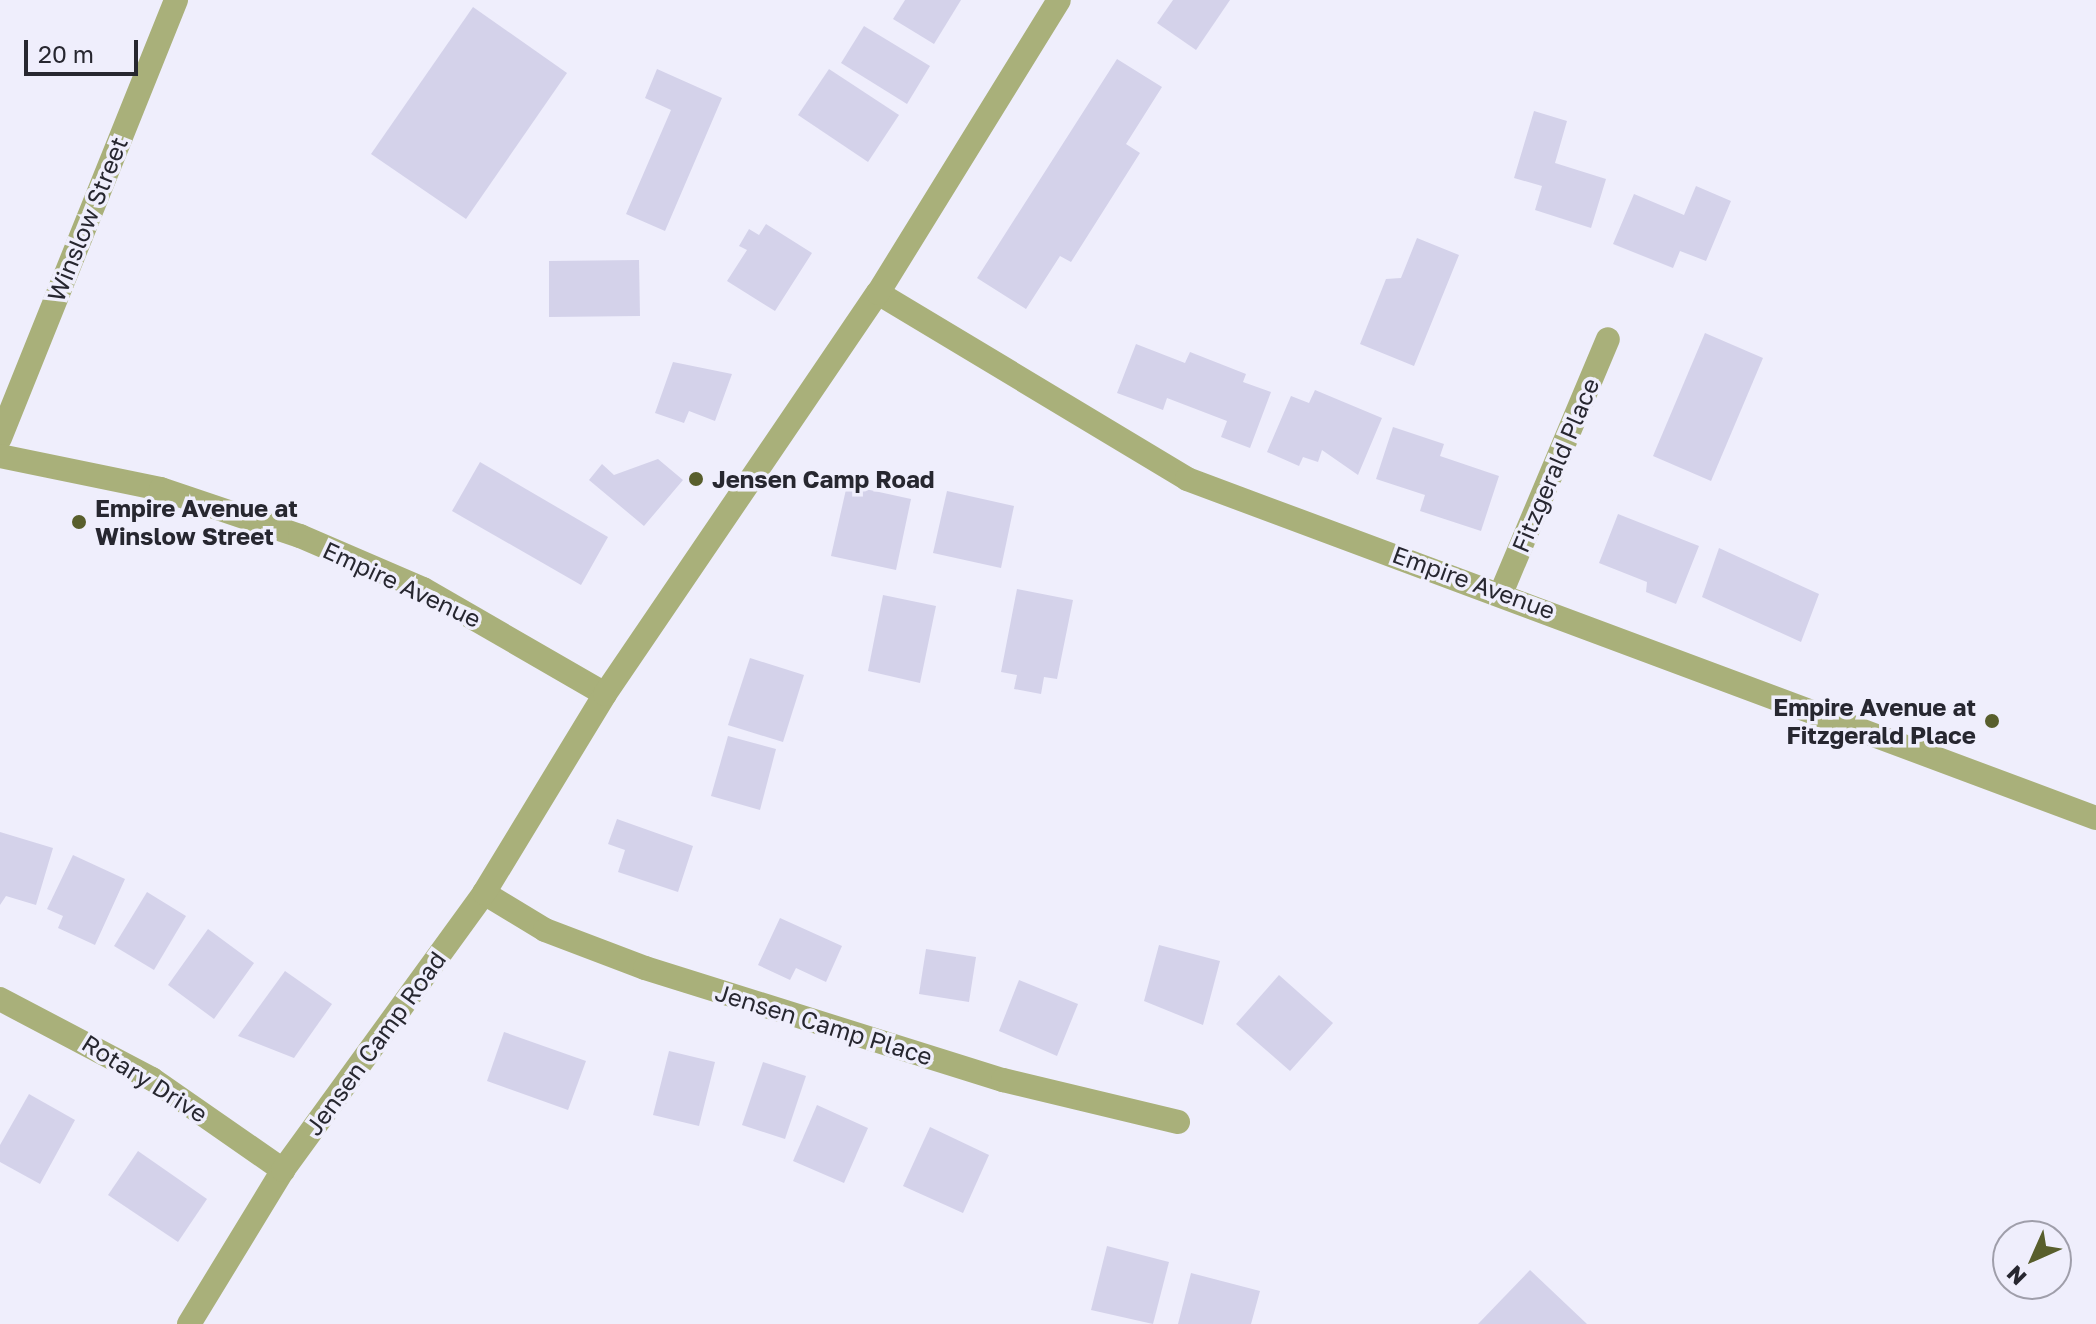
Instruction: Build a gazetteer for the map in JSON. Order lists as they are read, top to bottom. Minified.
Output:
{"streets":{"street":["Winslow Street","Fitzgerald Place","Empire Avenue","Jensen Camp Place","Jensen Camp Road","Rotary Drive"]},"crossings":[["Fitzgerald Place","Empire Avenue"],["Empire Avenue","Jensen Camp Road"],["Jensen Camp Place","Jensen Camp Road"],["Jensen Camp Road","Rotary Drive"]],"places":["Jensen Camp Road","Empire Avenue at Winslow Street","Empire Avenue at Fitzgerald Place"],"scale_bar":"20 m","north":"bottom left"}
